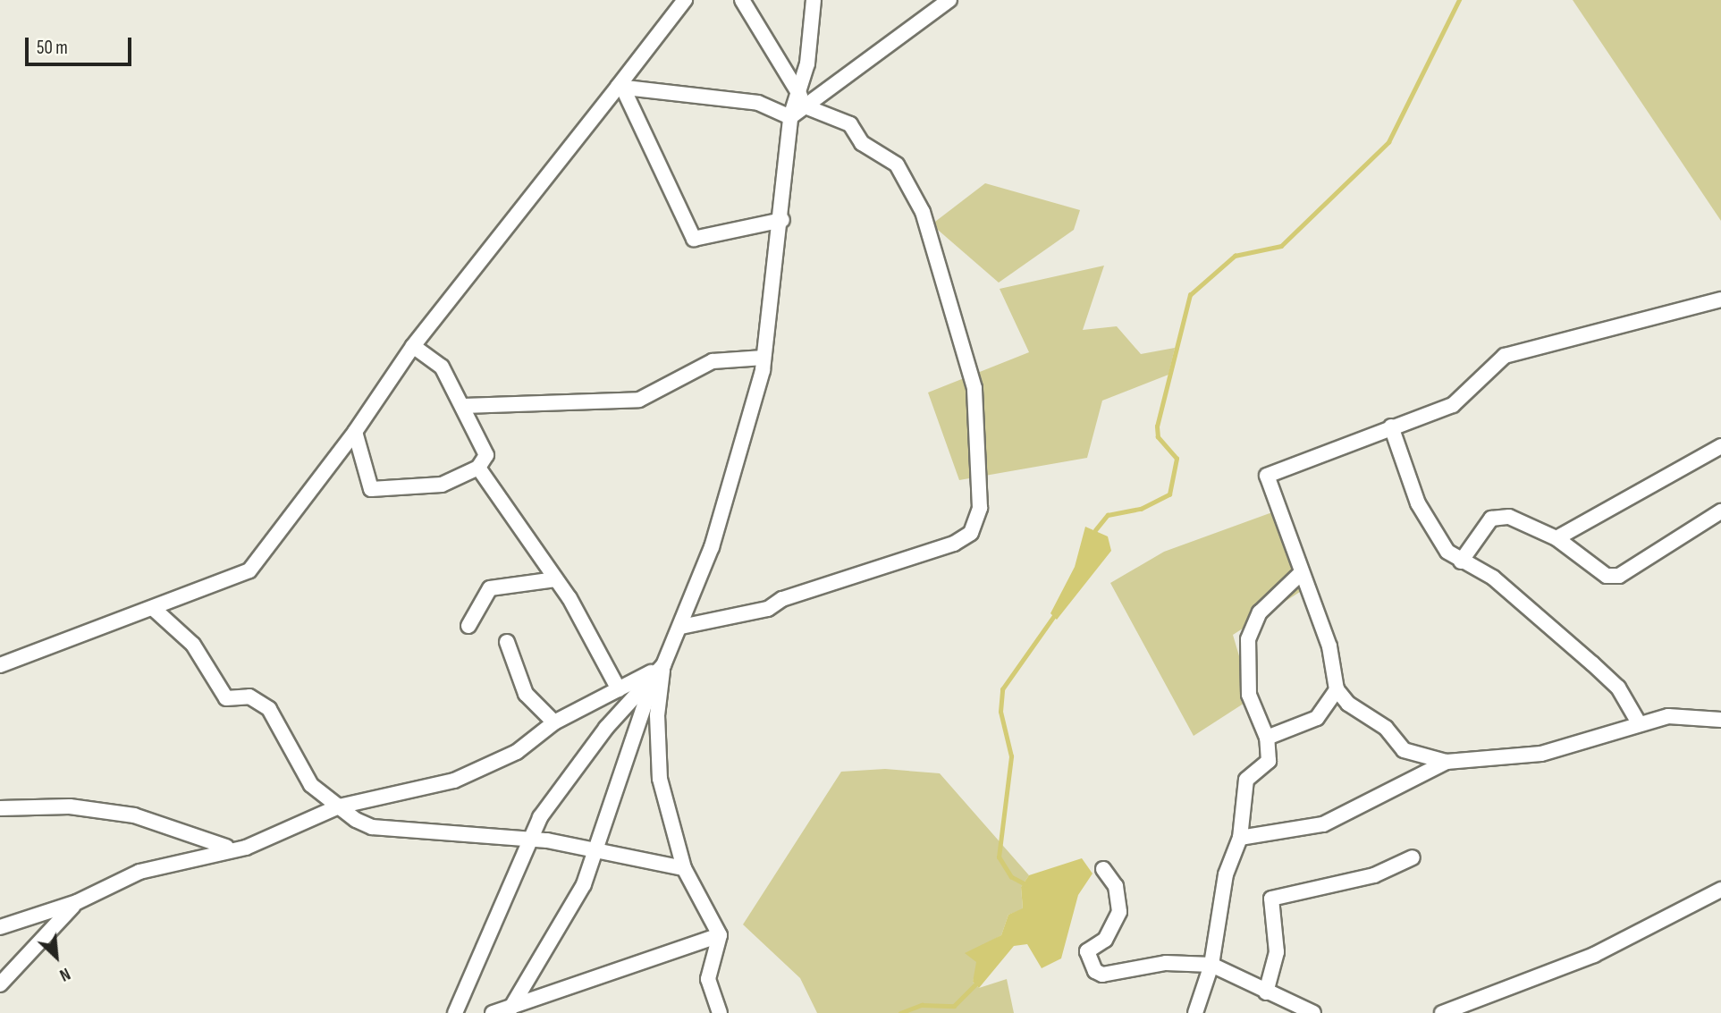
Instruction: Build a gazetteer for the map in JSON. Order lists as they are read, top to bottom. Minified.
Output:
{"scale_bar":"50 m","north":"bottom right"}
